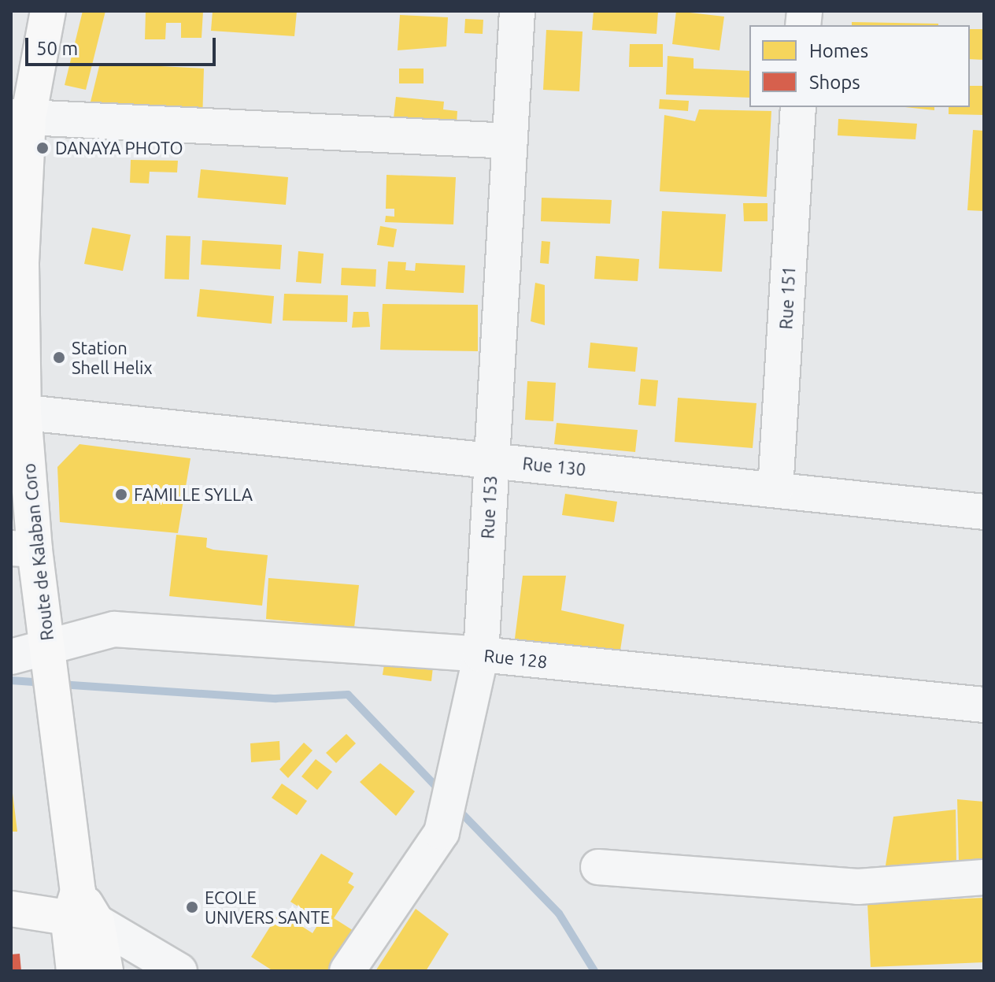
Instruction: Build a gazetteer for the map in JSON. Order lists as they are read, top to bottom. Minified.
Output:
{"streets":{"main road":["Route de Kalaban Coro"],"street":["Rue 151","Rue 130","Rue 153","Rue 128"]},"crossings":[["Rue 151","Rue 130"],["Rue 130","Rue 153"],["Rue 130","Route de Kalaban Coro"],["Rue 153","Rue 128"],["Route de Kalaban Coro","Rue 128"]],"places":["DANAYA PHOTO","Station Shell Helix","FAMILLE SYLLA","ECOLE UNIVERS SANTE"],"legend":["Homes","Shops"],"scale_bar":"50 m"}
